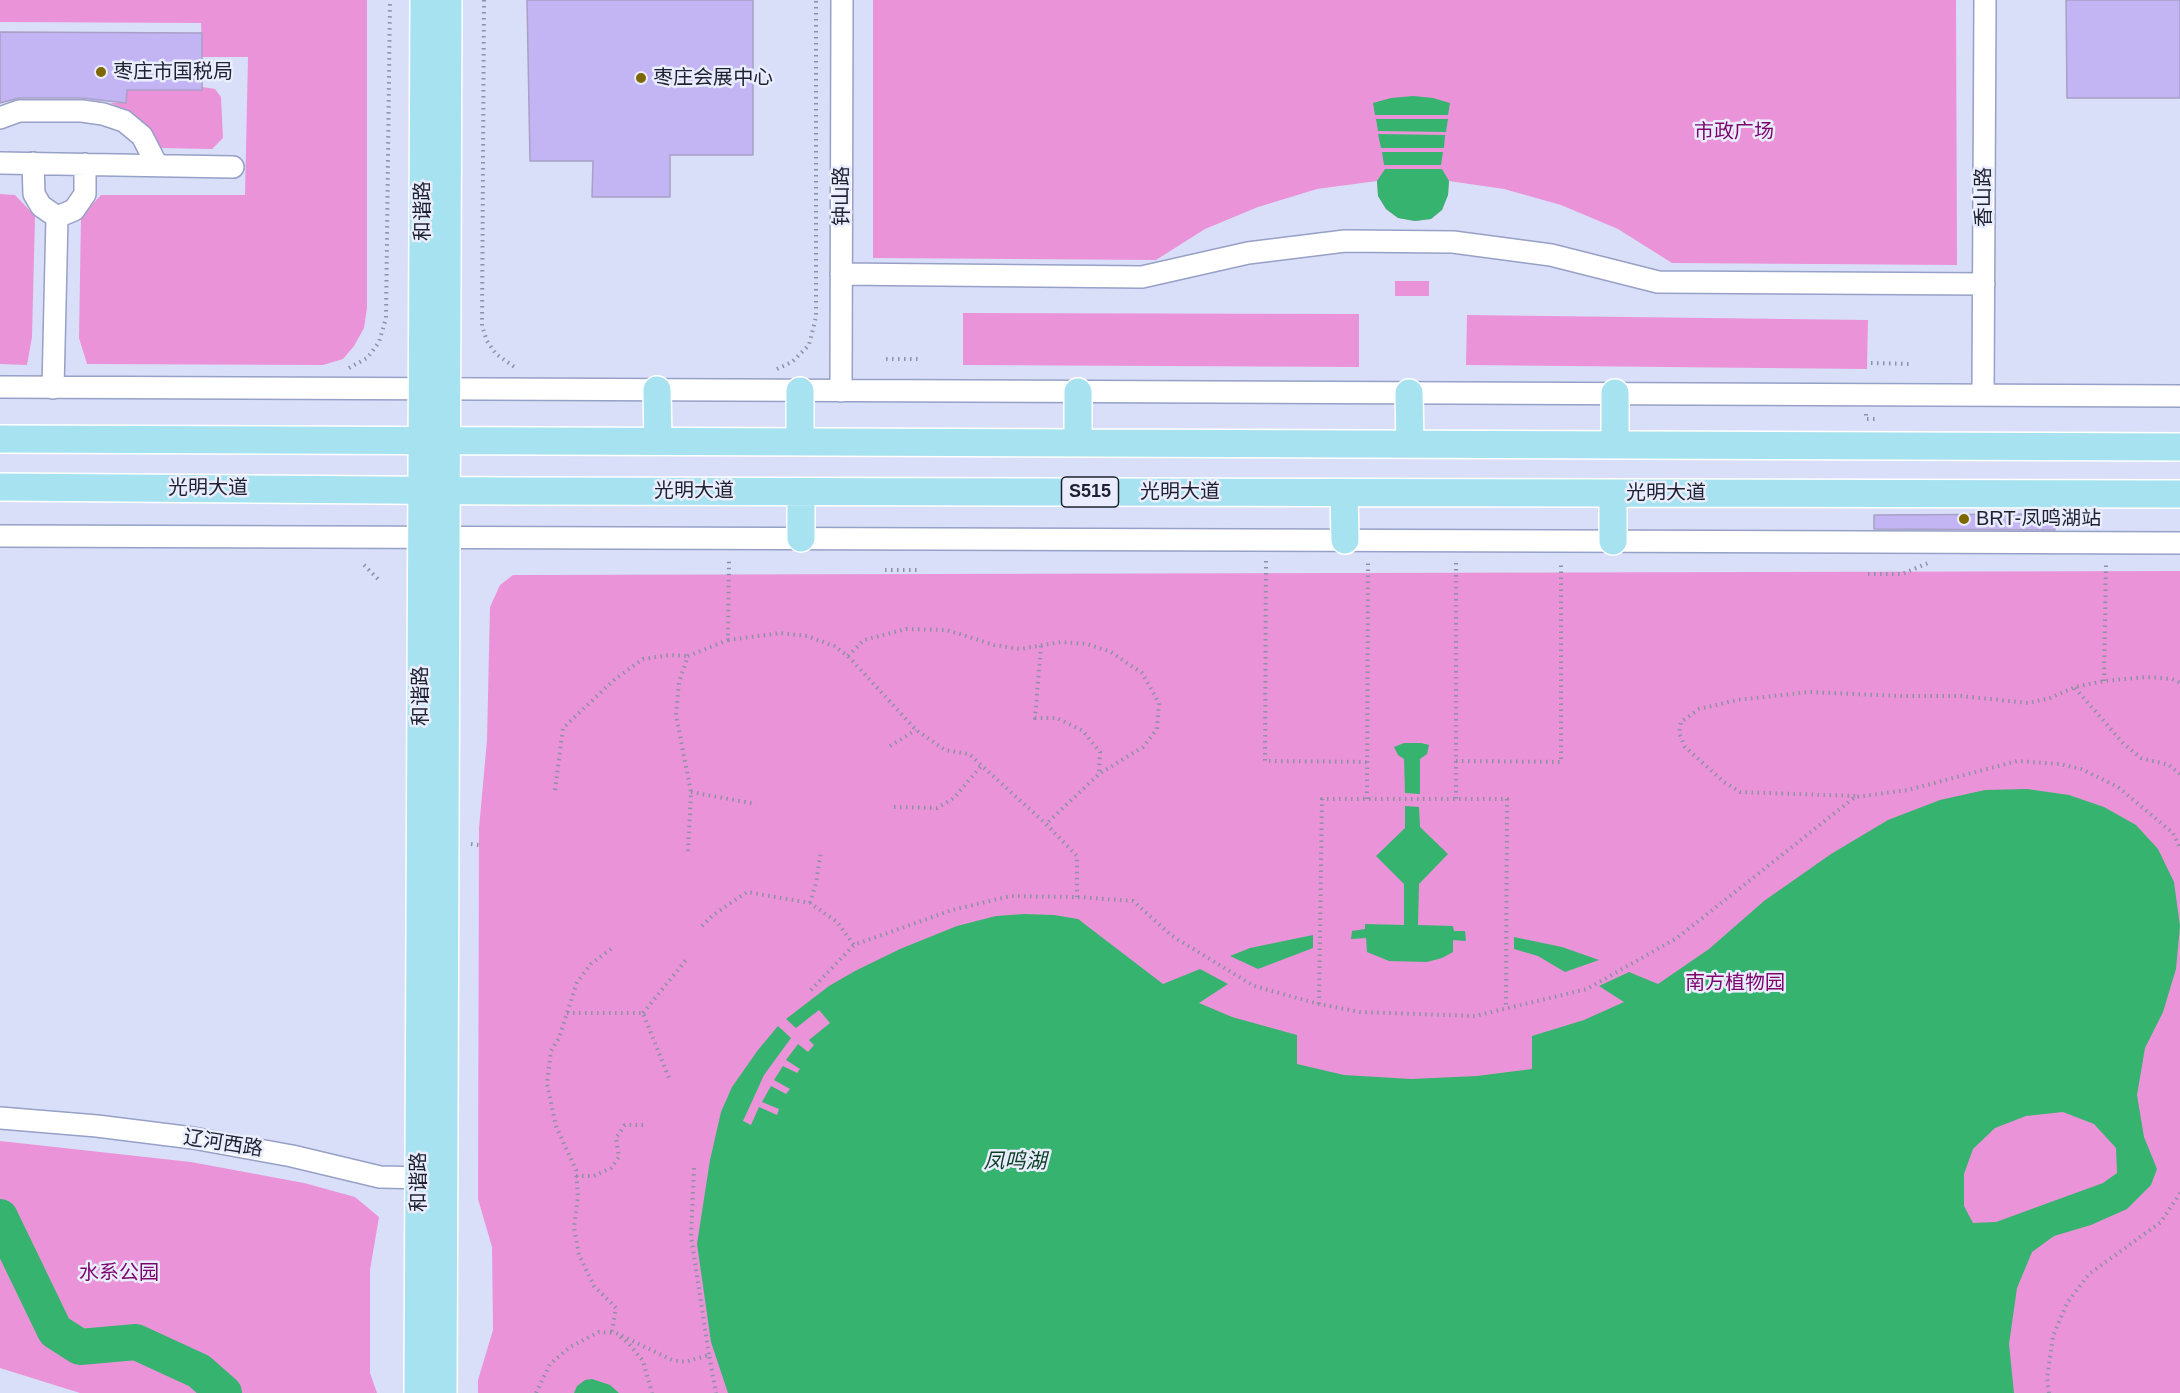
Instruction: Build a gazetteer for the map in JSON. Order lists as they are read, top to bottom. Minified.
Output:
{"streets":{"main road":["和谐路","光明大道","S515"],"street":["钟山路","香山路","辽河西路"]},"crossings":[["和谐路","光明大道"],["和谐路","辽河西路"]],"water":["凤鸣湖"],"parks":["市政广场","南方植物园","水系公园"],"places":["枣庄市国税局","枣庄会展中心","BRT-凤鸣湖站"]}
